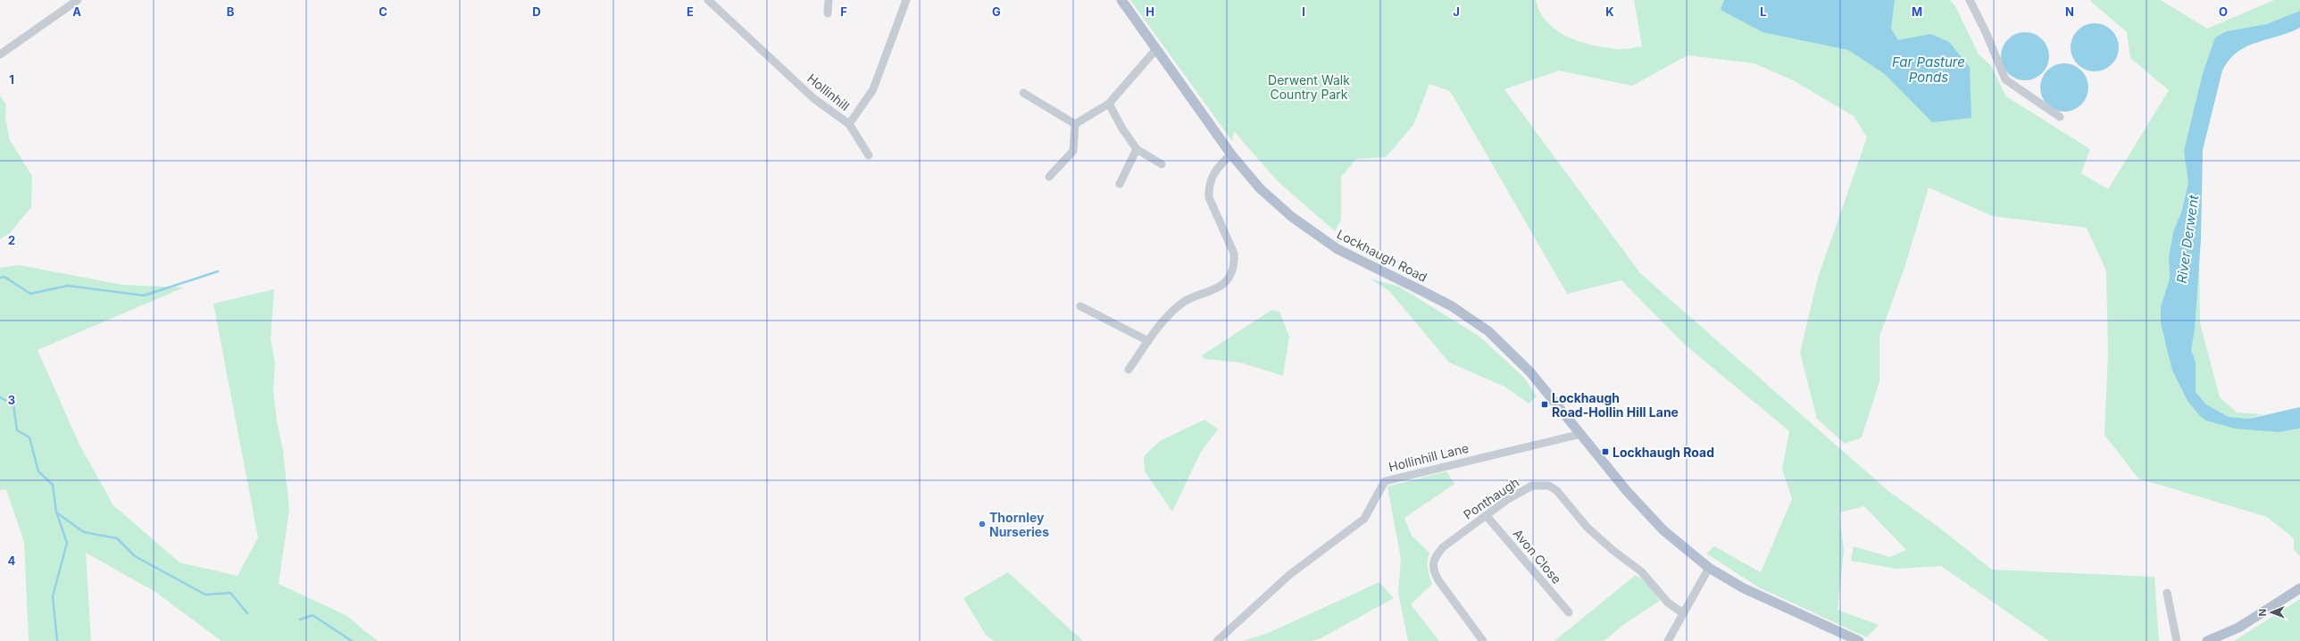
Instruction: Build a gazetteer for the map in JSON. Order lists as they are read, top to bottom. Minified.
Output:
{"streets":{"main road":["Lockhaugh Road"],"street":["Hollinhill","Hollinhill Lane","Ponthaugh","Avon Close"]},"crossings":[["Lockhaugh Road","Hollinhill Lane"],["Ponthaugh","Avon Close"]],"water":["Far Pasture Ponds","River Derwent"],"parks":["Derwent Walk Country Park"],"places":{"transit":["Lockhaugh Road-Hollin Hill Lane","Lockhaugh Road"],"other":["Thornley Nurseries"]},"north":"left","grid":{"columns":["A","B","C","D","E","F","G","H","I","J","K","L","M","N","O"],"rows":["1","2","3","4"]}}
